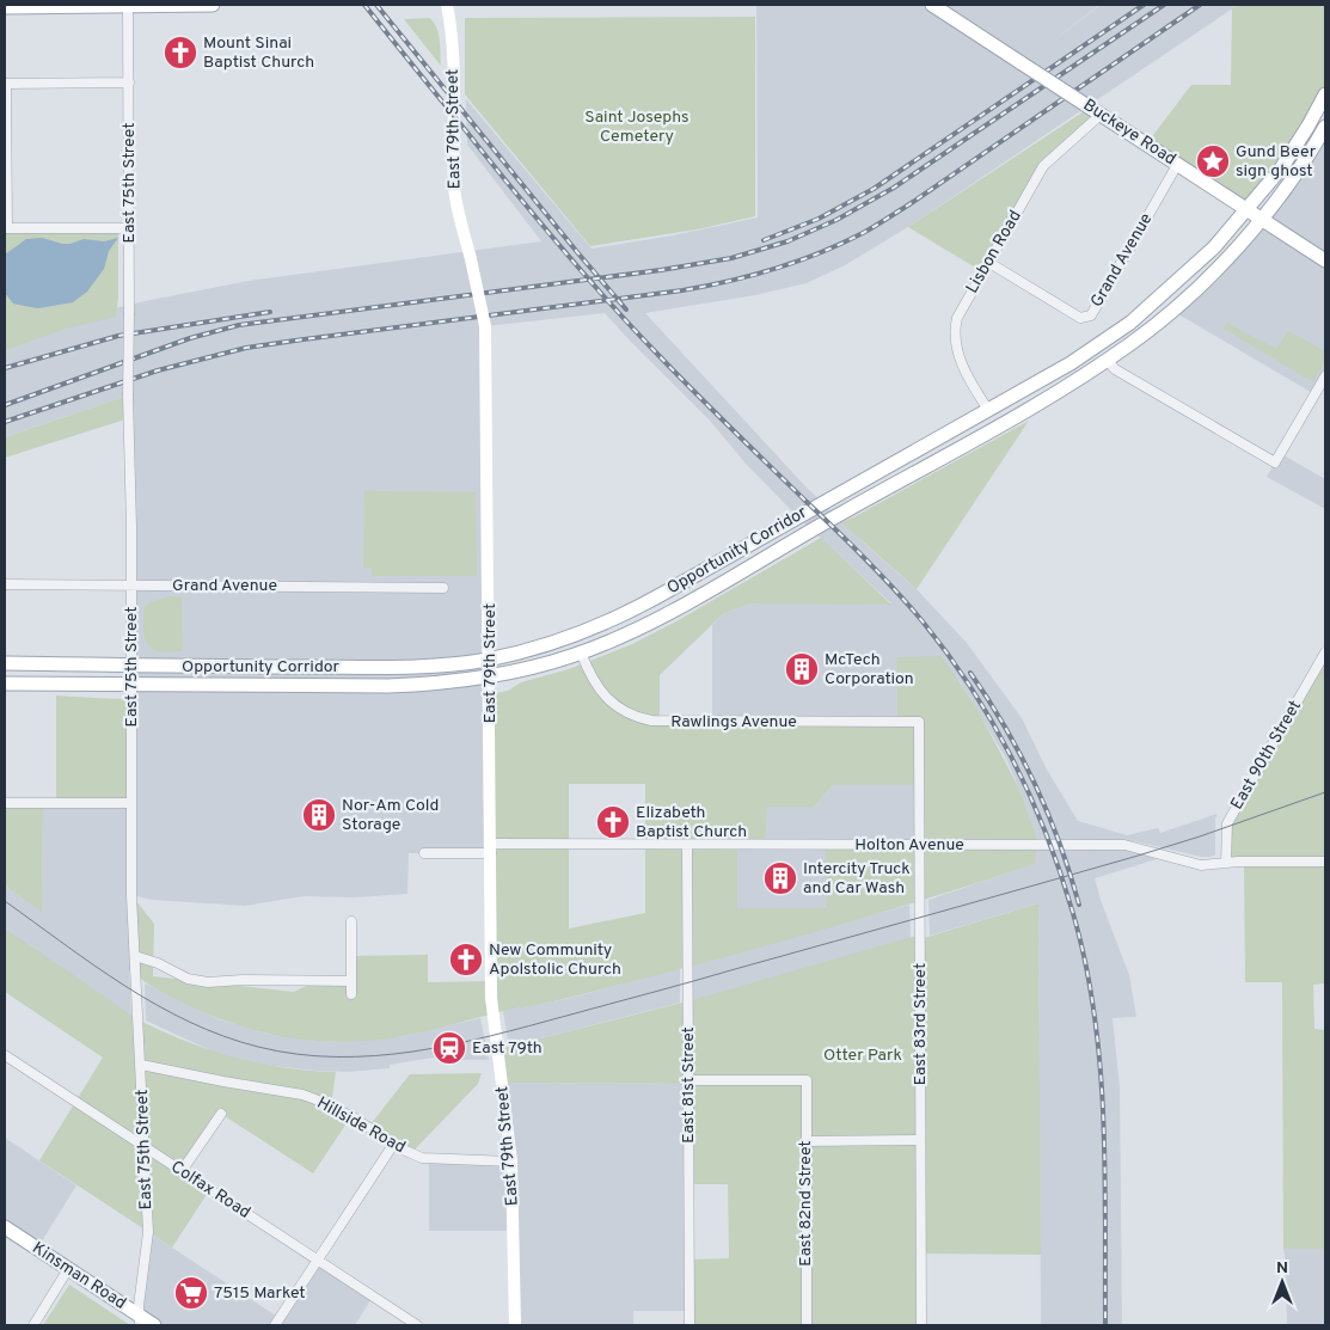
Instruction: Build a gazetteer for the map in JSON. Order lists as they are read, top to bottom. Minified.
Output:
{"streets":{"main road":["East 79th Street","Buckeye Road","Opportunity Corridor","Kinsman Road"],"street":["East 75th Street","Lisbon Road","Grand Avenue","Rawlings Avenue","East 90th Street","Holton Avenue","East 83rd Street","East 81st Street","Hillside Road","Colfax Road","East 82nd Street"]},"crossings":[["East 79th Street","Opportunity Corridor"],["East 79th Street","Holton Avenue"],["East 79th Street","Hillside Road"],["Buckeye Road","Lisbon Road"],["Buckeye Road","Grand Avenue"],["Buckeye Road","Opportunity Corridor"],["East 75th Street","Grand Avenue"],["East 75th Street","Opportunity Corridor"],["East 75th Street","Hillside Road"],["East 75th Street","Colfax Road"],["East 75th Street","Kinsman Road"],["Lisbon Road","Grand Avenue"],["Lisbon Road","Opportunity Corridor"],["Opportunity Corridor","Rawlings Avenue"],["Rawlings Avenue","East 83rd Street"],["East 90th Street","Holton Avenue"],["Holton Avenue","East 83rd Street"],["Holton Avenue","East 81st Street"],["East 81st Street","East 82nd Street"]],"parks":["Saint Josephs Cemetery","Otter Park"],"places":{"church":["Mount Sinai Baptist Church","Elizabeth Baptist Church","New Community Apolstolic Church"],"place":["Gund Beer sign ghost"],"building":["McTech Corporation","Nor-Am Cold Storage","Intercity Truck and Car Wash"],"station":["East 79th"],"supermarket":["7515 Market"]},"north":"top"}
